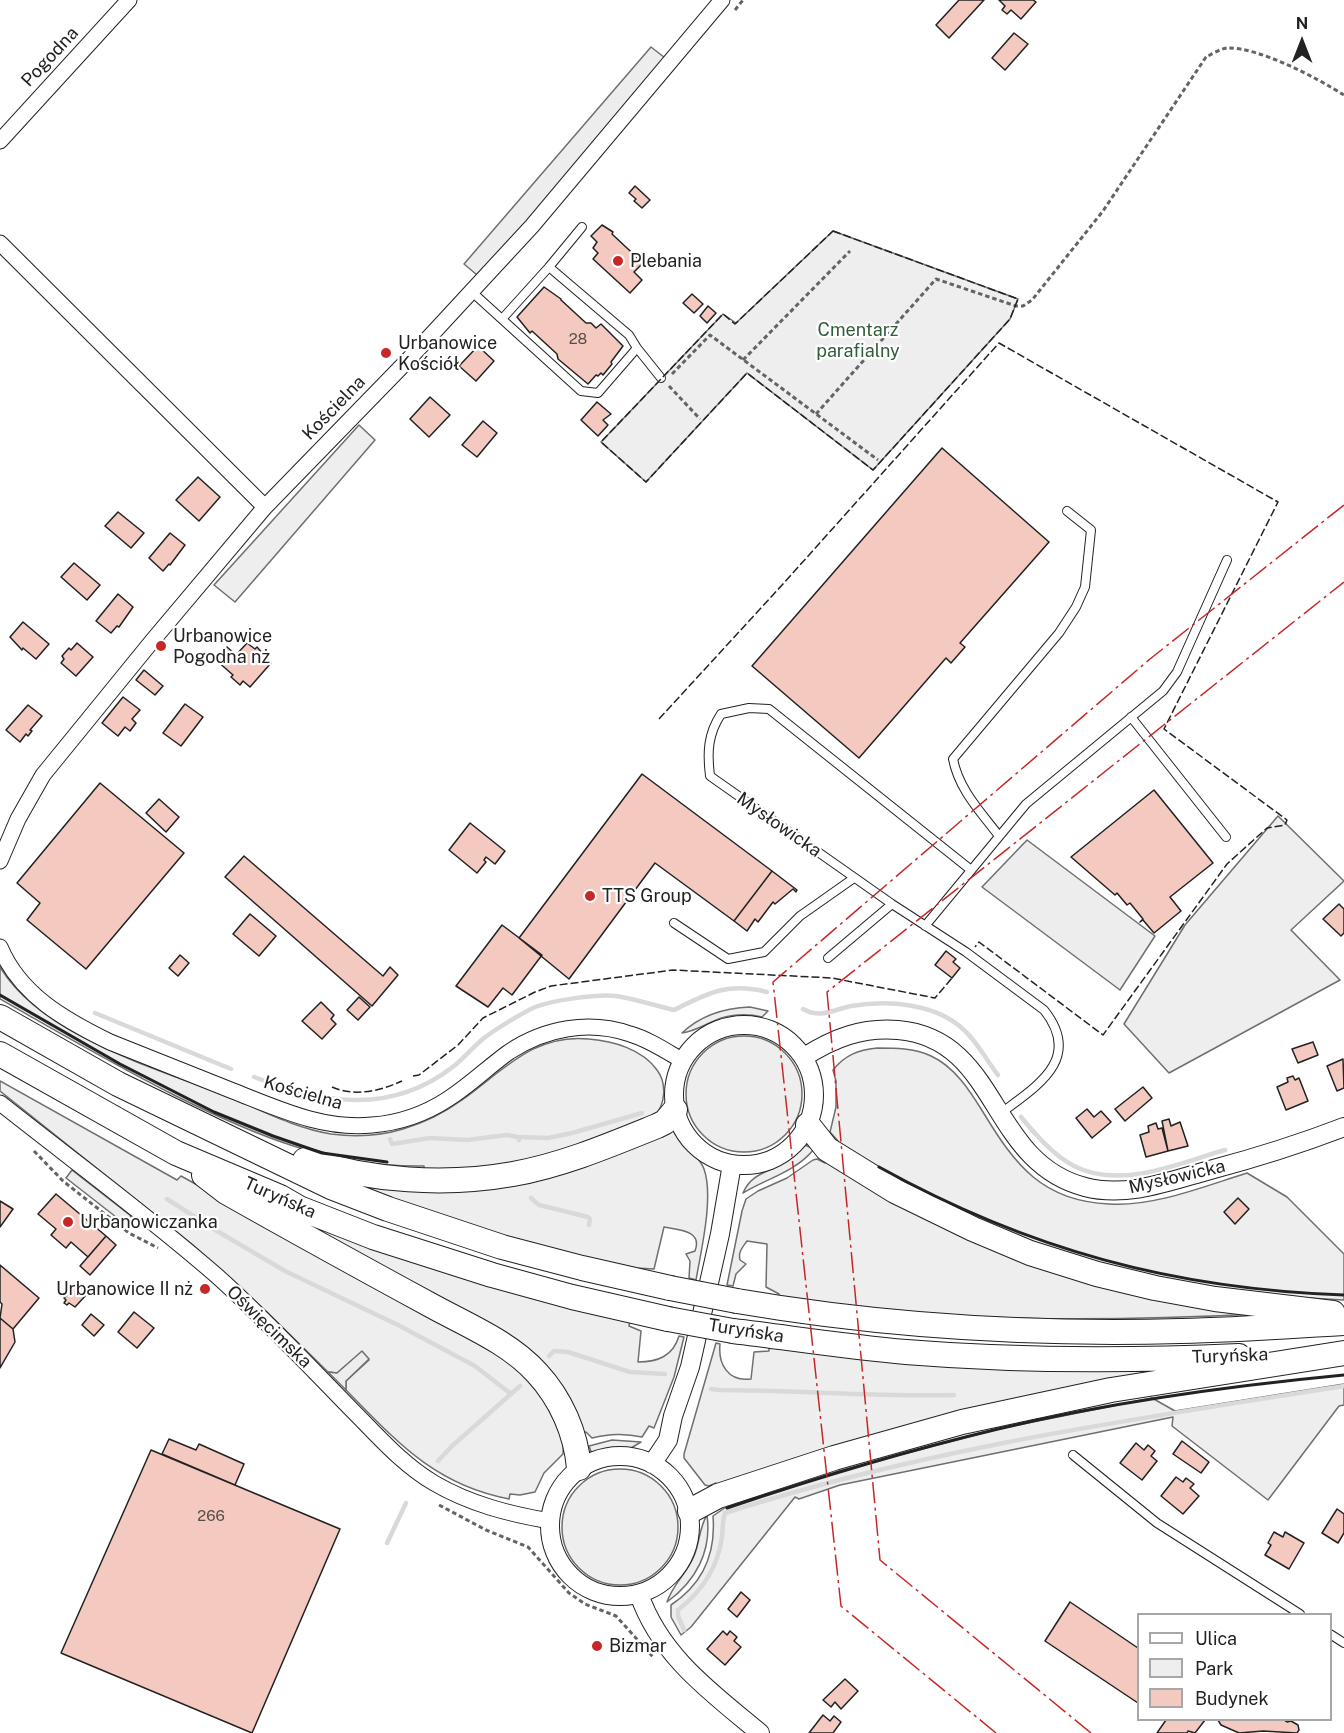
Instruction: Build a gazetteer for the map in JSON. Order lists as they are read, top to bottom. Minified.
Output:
{"streets":{"highway":["Turyńska"],"street":["Pogodna","Kościelna","Mysłowicka","Oświęcimska"]},"crossings":[["Kościelna","Mysłowicka"]],"parks":["Cmentarz parafialny"],"places":["Plebania","Urbanowice Kościół","Urbanowice Pogodna nż","TTS Group","Urbanowiczanka","Urbanowice II nż","Bizmar"],"house_numbers":["28","266"],"legend":["Ulica","Park","Budynek"],"north":"top"}
